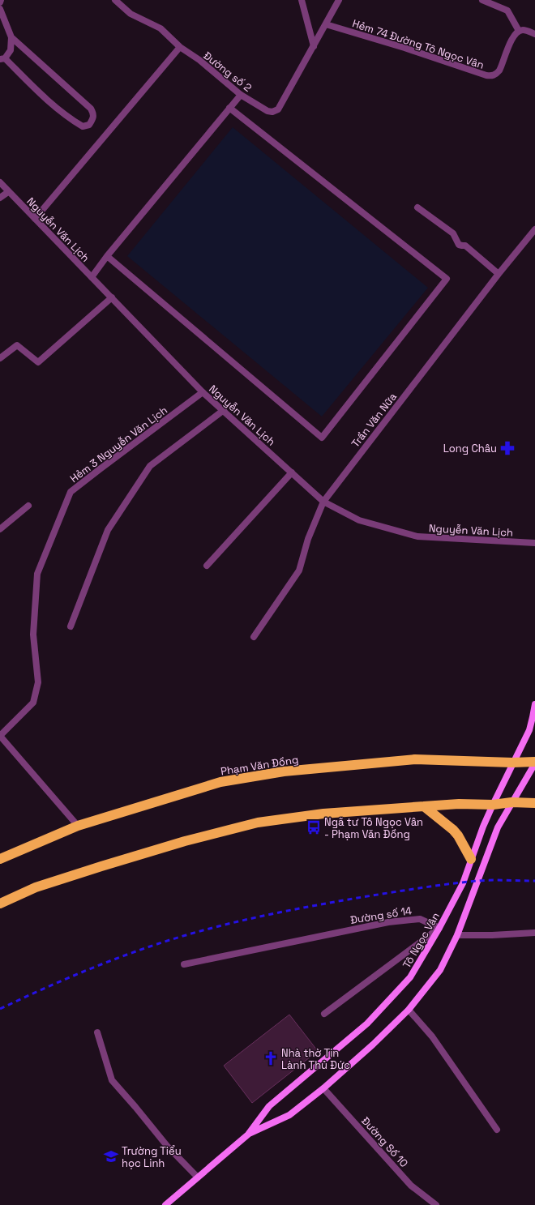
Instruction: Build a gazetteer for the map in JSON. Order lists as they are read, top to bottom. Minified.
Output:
{"streets":{"highway":["Phạm Văn Đồng"],"main road":["Tô Ngọc Vân"],"street":["Hẻm 74 Đường Tô Ngọc Vân","Đường số 2","Nguyễn Văn Lịch","Trần Văn Nữa","Hẻm 3 Nguyễn Văn Lịch","Đường số 14","Đường Số 10"]},"crossings":[["Hẻm 74 Đường Tô Ngọc Vân","Đường số 2"],["Nguyễn Văn Lịch","Trần Văn Nữa"],["Nguyễn Văn Lịch","Hẻm 3 Nguyễn Văn Lịch"],["Phạm Văn Đồng","Tô Ngọc Vân"],["Đường số 14","Tô Ngọc Vân"],["Tô Ngọc Vân","Đường Số 10"]],"places":{"pharmacy":["Long Châu"],"bus stop":["Ngã tư Tô Ngọc Vân - Phạm Văn Đồng"],"church":["Nhà thờ Tin Lành Thủ Đức"],"school or university":["Trường Tiểu học Linh"]}}
